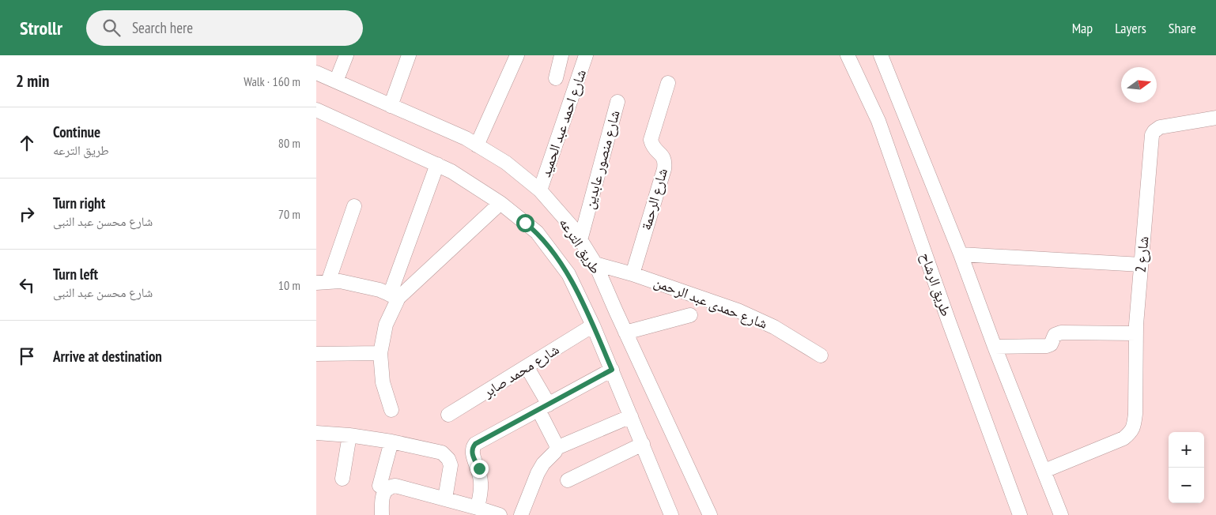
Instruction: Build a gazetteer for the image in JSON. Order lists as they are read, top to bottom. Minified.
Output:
{"streets":{"street":["شارع احمد عبد الحميد","شارع منصور عابدين","شارع الرحمة","طريق الترعه","شارع 2","طريق الرشاح","شارع حمدى عبد الرحمن","شارع محمد صابر"]},"crossings":[["شارع احمد عبد الحميد","طريق الترعه"],["شارع منصور عابدين","طريق الترعه"],["شارع الرحمة","شارع حمدى عبد الرحمن"],["طريق الترعه","شارع حمدى عبد الرحمن"],["طريق الترعه","شارع محمد صابر"]],"north":"right","page":{"header":"Strollr","search":"Search here","nav":["Map","Layers","Share"],"heading":["2 min","Walk · 160 m"],"list":[["Continue","طريق الترعه","80 m"],["Turn right","شارع محسن عبد النبى","70 m"],["Turn left","شارع محسن عبد النبى","10 m"],"Arrive at destination"],"map_buttons":["+","−"]}}
